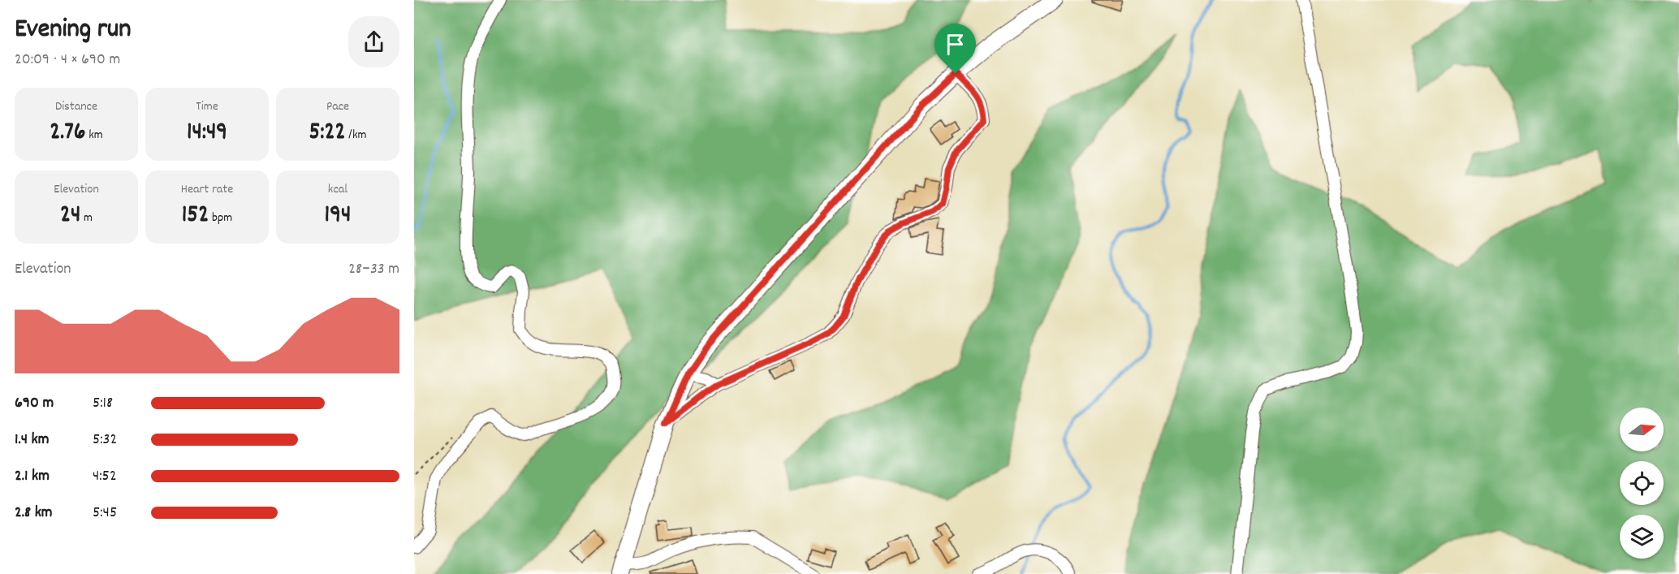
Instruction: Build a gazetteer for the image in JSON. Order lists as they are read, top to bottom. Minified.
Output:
{"north":"right","page":{"heading":["Evening run","20:09 · 4 × 690 m"],"stats":[["Distance","2.76 km"],["Time","14:49"],["Pace","5:22 /km"],["Elevation","24 m"],["Heart rate","152 bpm"],["kcal","194"]],"chart":["Elevation","28–33 m"],"list":[{"name":"690 m","note":"5:18"},{"name":"1.4 km","note":"5:32"},{"name":"2.1 km","note":"4:52"},{"name":"2.8 km","note":"5:45"}]}}
